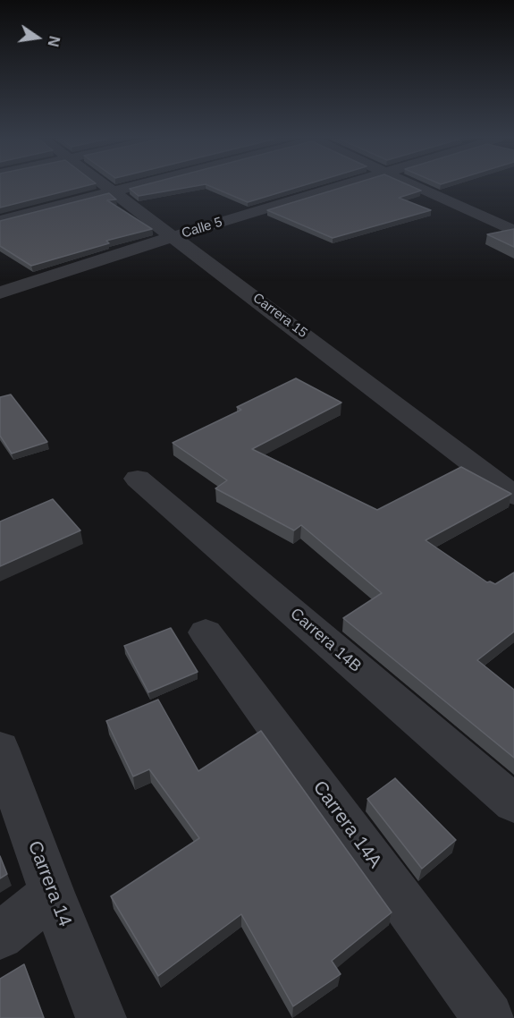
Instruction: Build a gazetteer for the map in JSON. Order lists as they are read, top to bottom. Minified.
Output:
{"streets":{"street":["Calle 5","Carrera 15","Carrera 14B","Carrera 14A","Carrera 14"]},"crossings":[["Calle 5","Carrera 15"]],"north":"right"}
